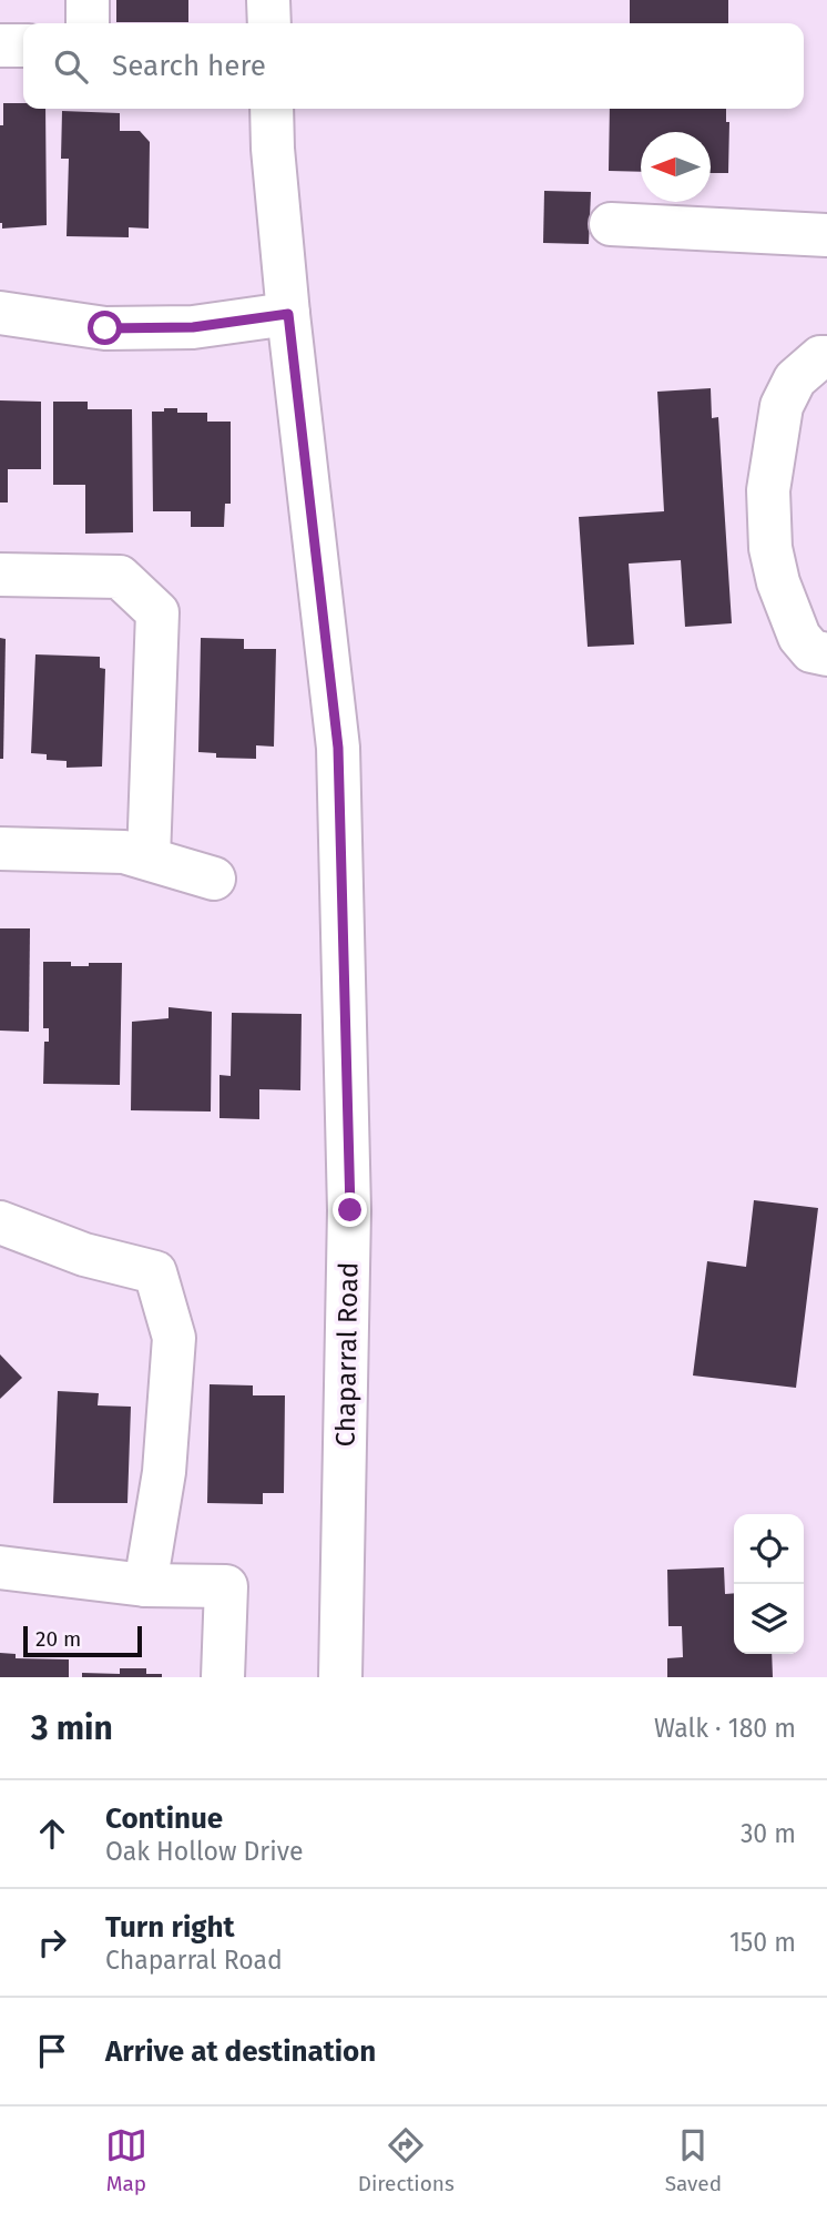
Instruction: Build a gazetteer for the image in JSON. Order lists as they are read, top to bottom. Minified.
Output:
{"streets":{"main road":["Chaparral Road"]},"scale_bar":"20 m","north":"left","page":{"search":"Search here","scale":"20 m","heading":["3 min","Walk · 180 m"],"list":[["Continue","Oak Hollow Drive","30 m"],["Turn right","Chaparral Road","150 m"],"Arrive at destination"],"nav":["Map","Directions","Saved"]}}
